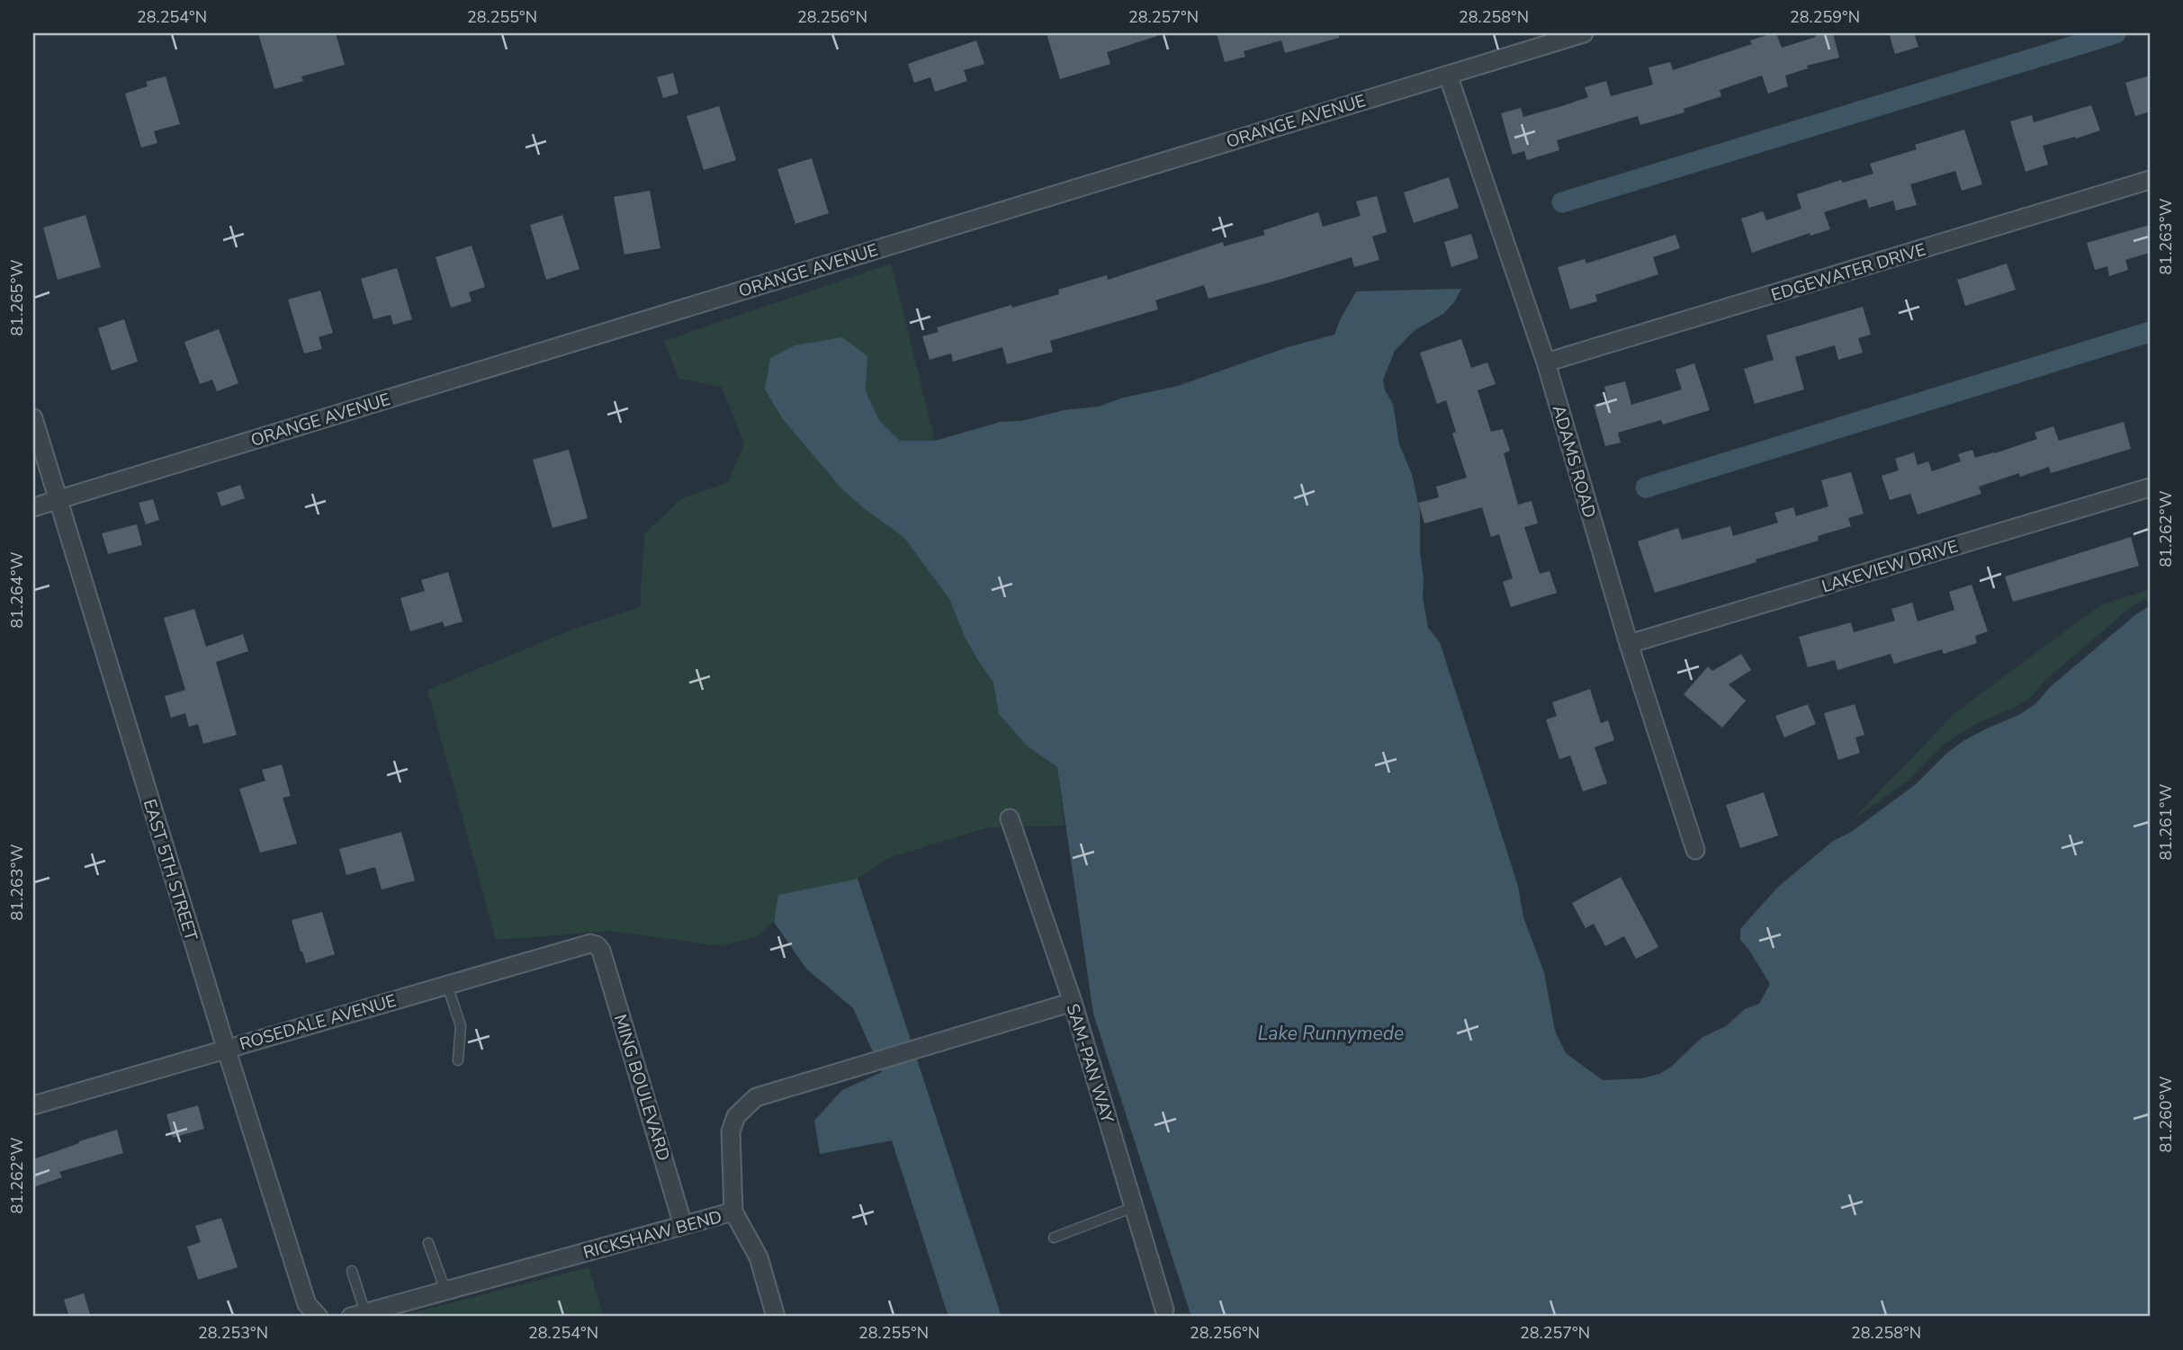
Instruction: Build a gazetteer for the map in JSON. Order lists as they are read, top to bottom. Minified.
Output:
{"streets":{"street":["ORANGE AVENUE","EDGEWATER DRIVE","ADAMS ROAD","LAKEVIEW DRIVE","EAST 5TH STREET","ROSEDALE AVENUE","SAM-PAN WAY","MING BOULEVARD","RICKSHAW BEND"]},"crossings":[["ORANGE AVENUE","ADAMS ROAD"],["ORANGE AVENUE","EAST 5TH STREET"],["EDGEWATER DRIVE","ADAMS ROAD"],["ADAMS ROAD","LAKEVIEW DRIVE"],["EAST 5TH STREET","ROSEDALE AVENUE"],["ROSEDALE AVENUE","MING BOULEVARD"],["SAM-PAN WAY","RICKSHAW BEND"],["MING BOULEVARD","RICKSHAW BEND"]],"water":["Lake Runnymede"],"coordinates":["28.254°N","28.255°N","28.256°N","28.257°N","28.258°N","28.259°N","81.263°W","81.265°W","81.262°W","81.264°W","81.261°W","81.260°W","28.253°N"]}
